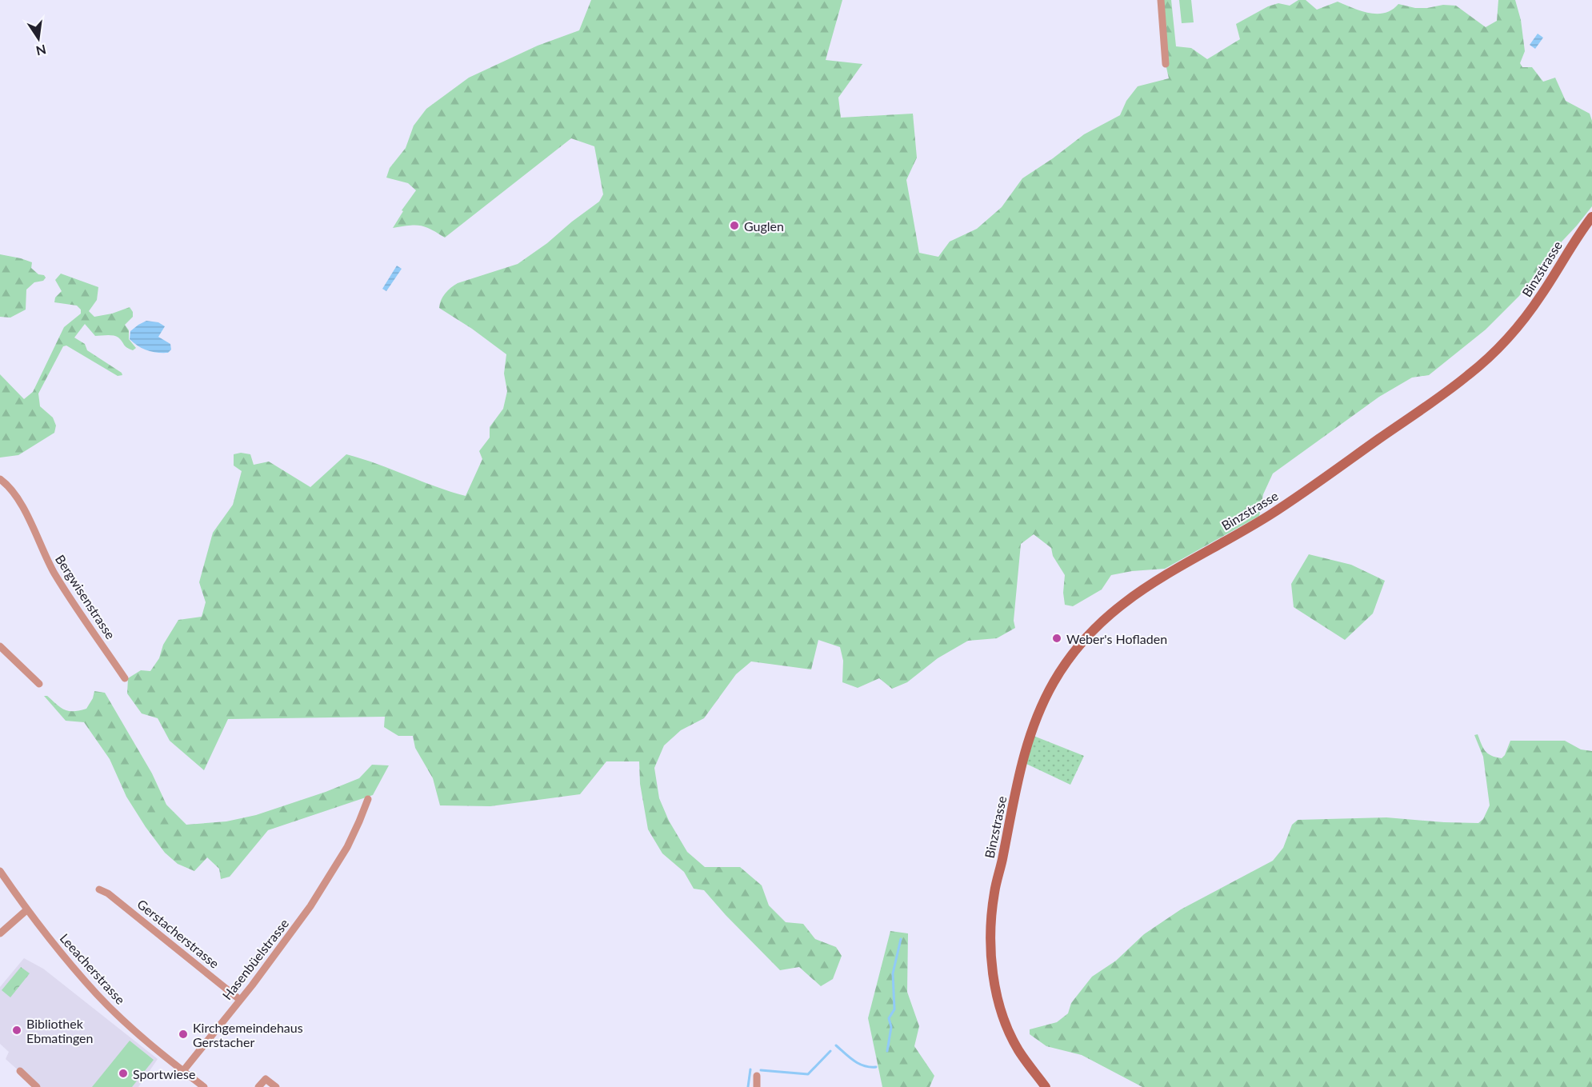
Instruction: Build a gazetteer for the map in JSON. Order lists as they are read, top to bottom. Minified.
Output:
{"streets":{"main road":["Binzstrasse"],"street":["Bergwisenstrasse","Gerstacherstrasse","Hasenbüelstrasse","Leeacherstrasse"]},"crossings":[["Gerstacherstrasse","Hasenbüelstrasse"],["Hasenbüelstrasse","Leeacherstrasse"]],"places":["Guglen","Weber's Hofladen","Bibliothek Ebmatingen","Kirchgemeindehaus Gerstacher","Sportwiese"],"north":"bottom"}
